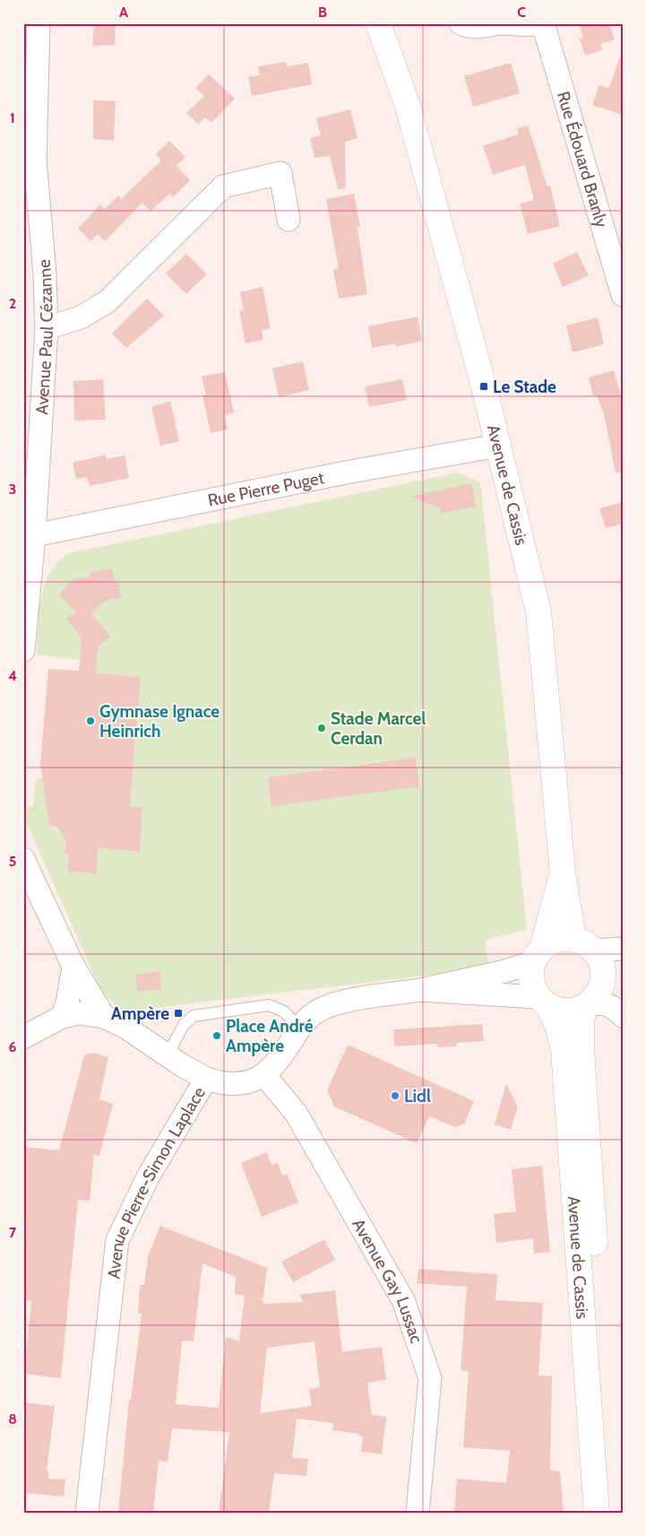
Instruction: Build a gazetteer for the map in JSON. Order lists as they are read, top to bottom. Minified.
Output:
{"streets":{"main road":["Avenue de Cassis"],"street":["Rue Édouard Branly","Avenue Paul Cézanne","Rue Pierre Puget","Avenue Pierre-Simon Laplace","Avenue Gay Lussac"]},"crossings":[["Avenue Paul Cézanne","Rue Pierre Puget"],["Avenue de Cassis","Rue Pierre Puget"],["Avenue Pierre-Simon Laplace","Avenue Gay Lussac"]],"places":{"transit":["Le Stade","Ampère"],"other":["Gymnase Ignace Heinrich","Stade Marcel Cerdan","Place André Ampère","Lidl"]},"grid":{"columns":["A","B","C"],"rows":["1","2","3","4","5","6","7","8"]}}
